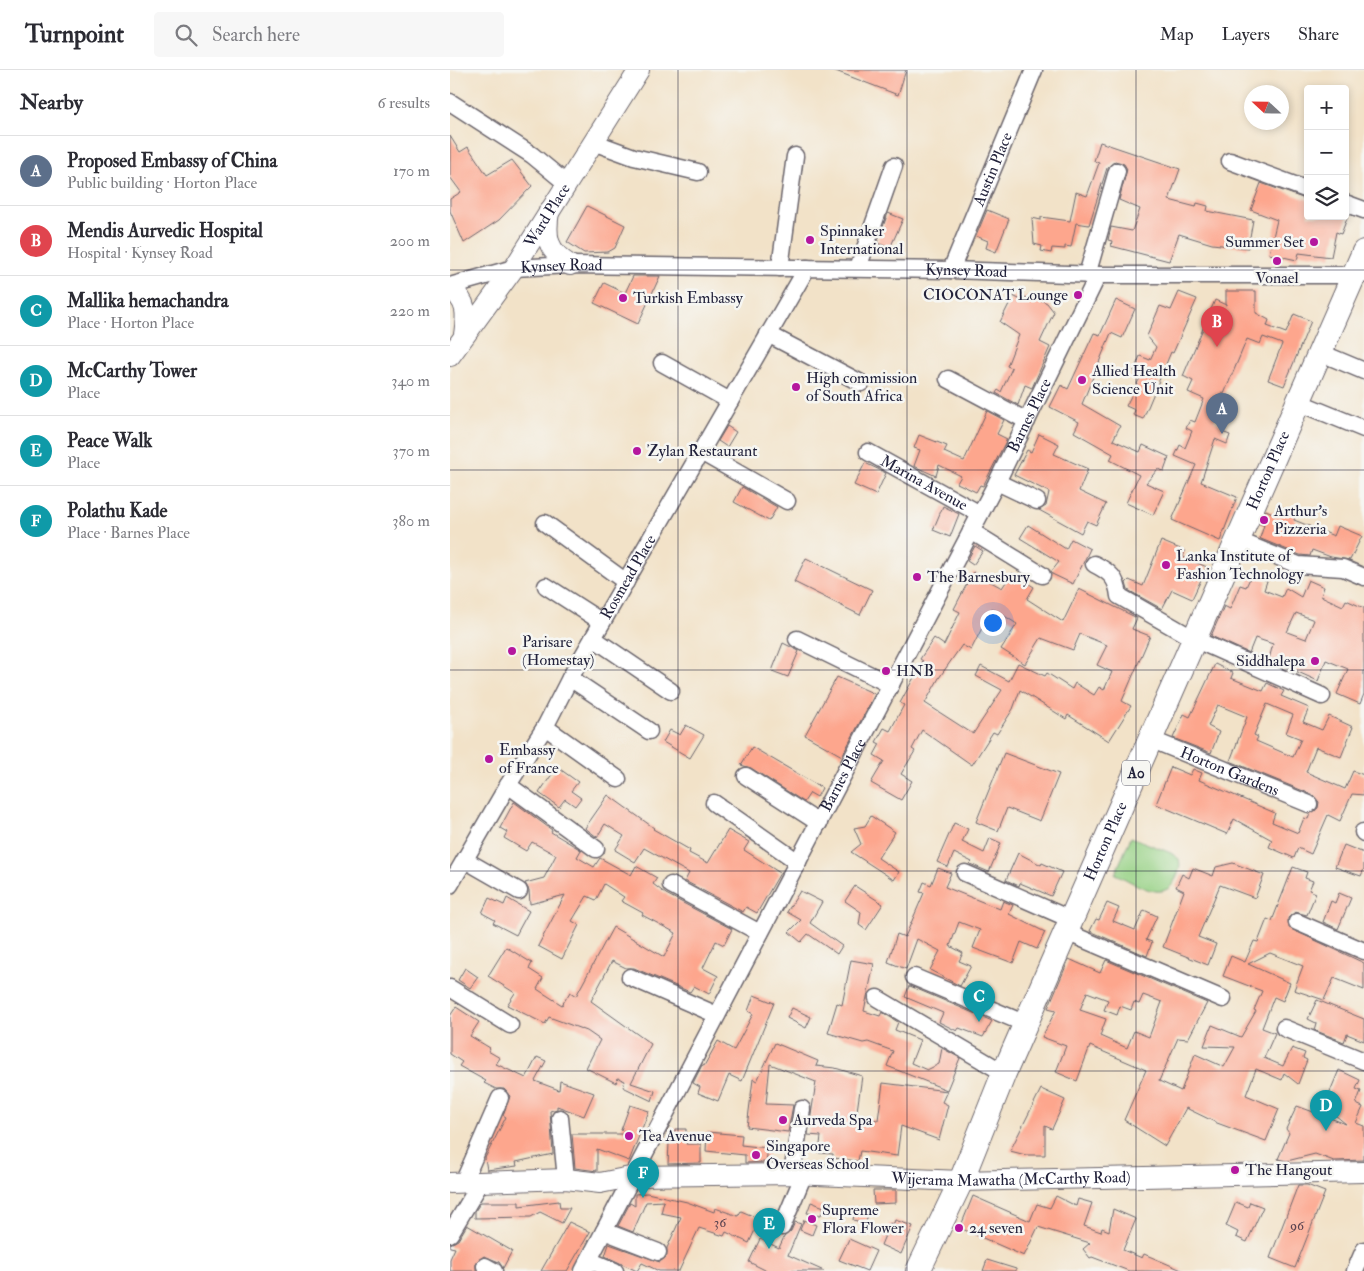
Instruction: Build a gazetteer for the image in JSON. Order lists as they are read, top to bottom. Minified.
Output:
{"streets":{"highway":["Horton Place","A0"],"main road":["Ward Place","Wijerama Mawatha (McCarthy Road)"],"street":["Austin Place","Kynsey Road","Barnes Place","Marina Avenue","Rosmead Place","Horton Gardens"]},"crossings":[["Austin Place","Kynsey Road"],["Ward Place","Kynsey Road"],["Kynsey Road","Barnes Place"],["Kynsey Road","Horton Place"],["Kynsey Road","Rosmead Place"],["Kynsey Road","A0"],["Barnes Place","Marina Avenue"],["Barnes Place","Wijerama Mawatha (McCarthy Road)"],["Horton Place","Horton Gardens"],["Horton Place","A0"],["Horton Place","Wijerama Mawatha (McCarthy Road)"]],"places":["Spinnaker International","Summer Set","Vonael","CIOCONAT Lounge","Turkish Embassy","Allied Health Science Unit","High commission of South Africa","Zylan Restaurant","Arthur's Pizzeria","Lanka Institute of Fashion Technology","The Barnesbury","Parisare (Homestay)","Siddhalepa","HNB","Embassy of France","Aurveda Spa","Tea Avenue","Singapore Overseas School","The Hangout","Supreme Flora Flower","24 seven"],"house_numbers":["36","96"],"north":"left","page":{"header":"Turnpoint","search":"Search here","nav":["Map","Layers","Share"],"heading":["Nearby","6 results"],"map_buttons":["+","−"],"list":[{"mark":"A","name":"Proposed Embassy of China","note":"Public building · Horton Place","value":"170 m"},{"mark":"B","name":"Mendis Aurvedic Hospital","note":"Hospital · Kynsey Road","value":"200 m"},{"mark":"C","name":"Mallika hemachandra","note":"Place · Horton Place","value":"220 m"},{"mark":"D","name":"McCarthy Tower","note":"Place","value":"340 m"},{"mark":"E","name":"Peace Walk","note":"Place","value":"370 m"},{"mark":"F","name":"Polathu Kade","note":"Place · Barnes Place","value":"380 m"}],"pins":["B","A","C","D","F","E"]}}
